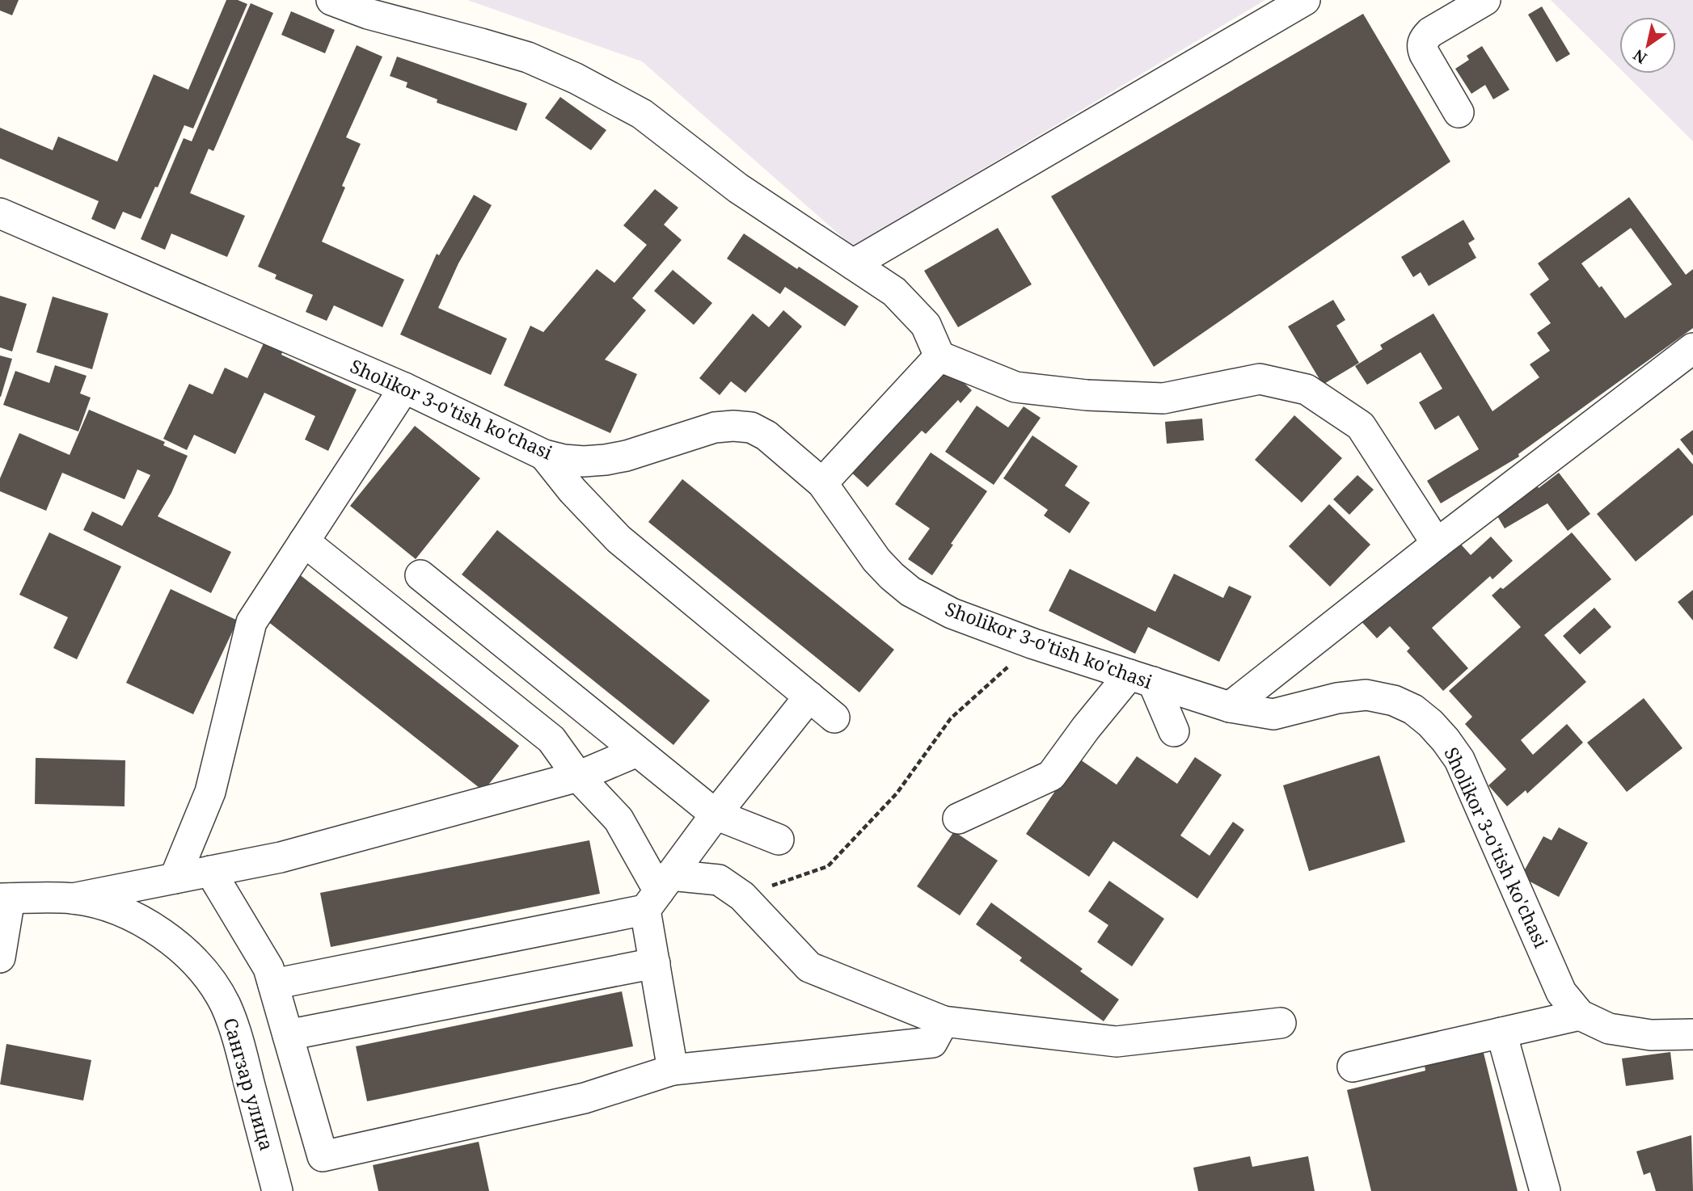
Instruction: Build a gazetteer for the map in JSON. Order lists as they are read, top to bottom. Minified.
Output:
{"streets":{"street":["Sholikor 3-o'tish ko'chasi","Сангзар улица"]},"north":"bottom left"}
